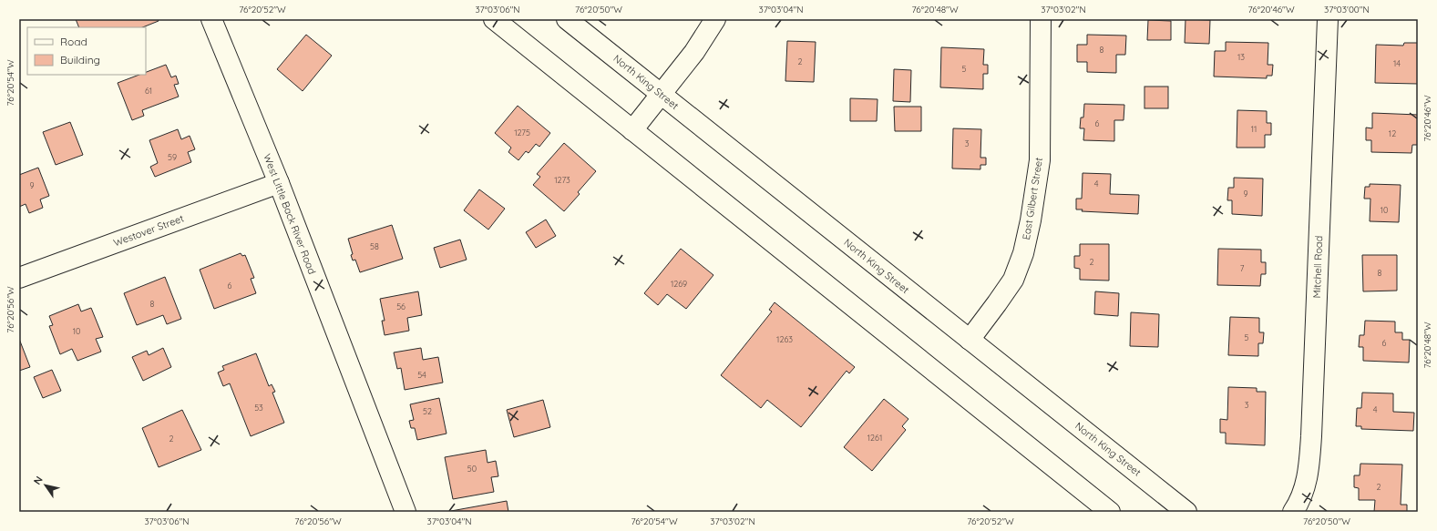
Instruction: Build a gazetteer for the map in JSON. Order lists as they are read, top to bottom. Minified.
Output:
{"streets":{"street":["North King Street","East Gilbert Street","West Little Back River Road","Westover Street","Mitchell Road"]},"crossings":[["North King Street","East Gilbert Street"],["West Little Back River Road","Westover Street"]],"house_numbers":["8","13","2","14","5","61","6","11","1275","12","3","59","1273","4","9","9","10","58","2","7","8","1269","6","8","56","10","5","1263","6","54","3","53","4","52","1261","2","50","2"],"legend":["Road","Building"],"north":"top left","coordinates":["76°20'52\"W","37°03'06\"N","76°20'50\"W","37°03'04\"N","76°20'48\"W","37°03'02\"N","76°20'46\"W","37°03'00\"N","76°20'54\"W","76°20'56\"W"]}
